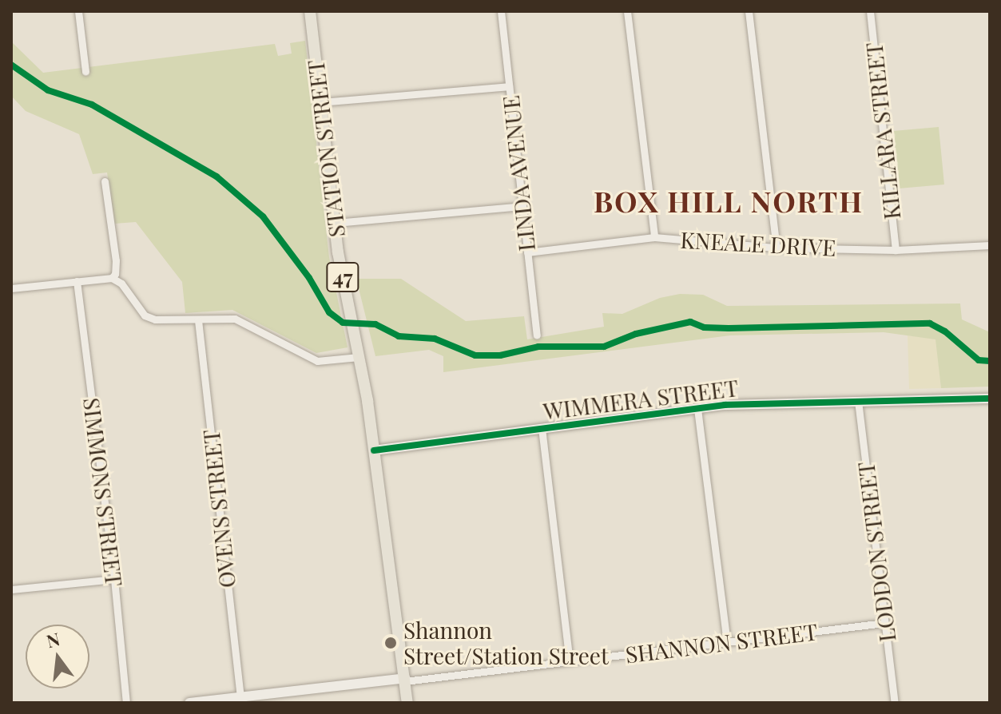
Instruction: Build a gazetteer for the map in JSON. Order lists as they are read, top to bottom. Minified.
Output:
{"streets":{"main road":["STATION STREET","47"],"street":["KILLARA STREET","LINDA AVENUE","KNEALE DRIVE","WIMMERA STREET","SIMMONS STREET","OVENS STREET","LODDON STREET","SHANNON STREET"]},"crossings":[["KILLARA STREET","KNEALE DRIVE"],["STATION STREET","WIMMERA STREET"],["STATION STREET","SHANNON STREET"],["LINDA AVENUE","KNEALE DRIVE"],["WIMMERA STREET","LODDON STREET"],["OVENS STREET","SHANNON STREET"],["LODDON STREET","SHANNON STREET"]],"districts":["BOX HILL NORTH"],"places":["Shannon Street/Station Street"],"north":"top"}
